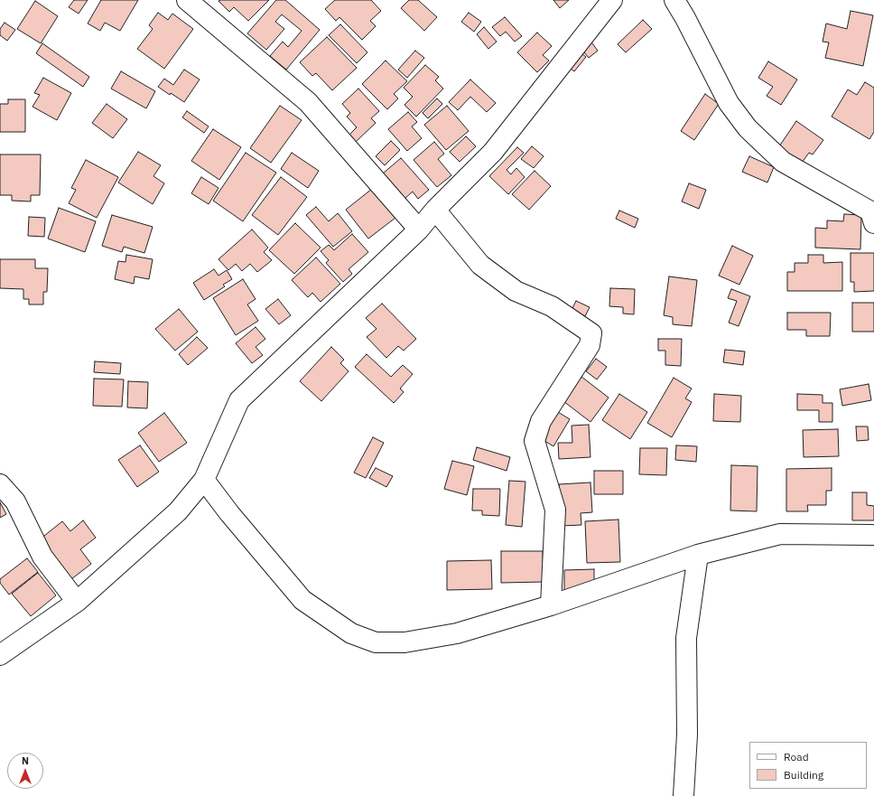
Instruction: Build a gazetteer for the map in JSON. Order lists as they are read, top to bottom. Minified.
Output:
{"legend":["Road","Building"],"north":"top"}
